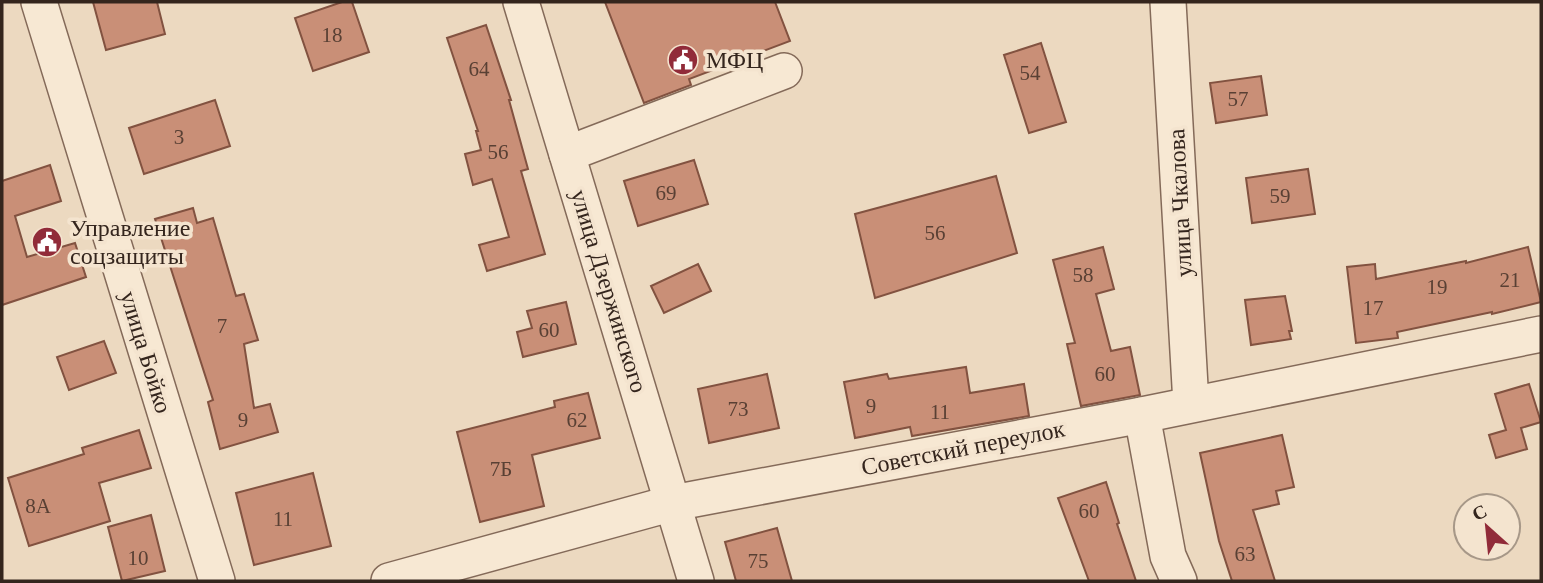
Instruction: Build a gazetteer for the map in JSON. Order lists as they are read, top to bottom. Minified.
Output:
{"streets":{"street":["улица Чкалова","улица Дзержинского","улица Бойко","Советский переулок"]},"crossings":[["улица Чкалова","Советский переулок"],["улица Дзержинского","Советский переулок"]],"places":{"public building":["МФЦ","Управление соцзащиты"]},"house_numbers":["18","64","54","57","3","56","69","59","56","58","21","19","17","7","60","60","9","73","11","9","62","7Б","8А","60","11","63","10","75"],"north":"top left"}
